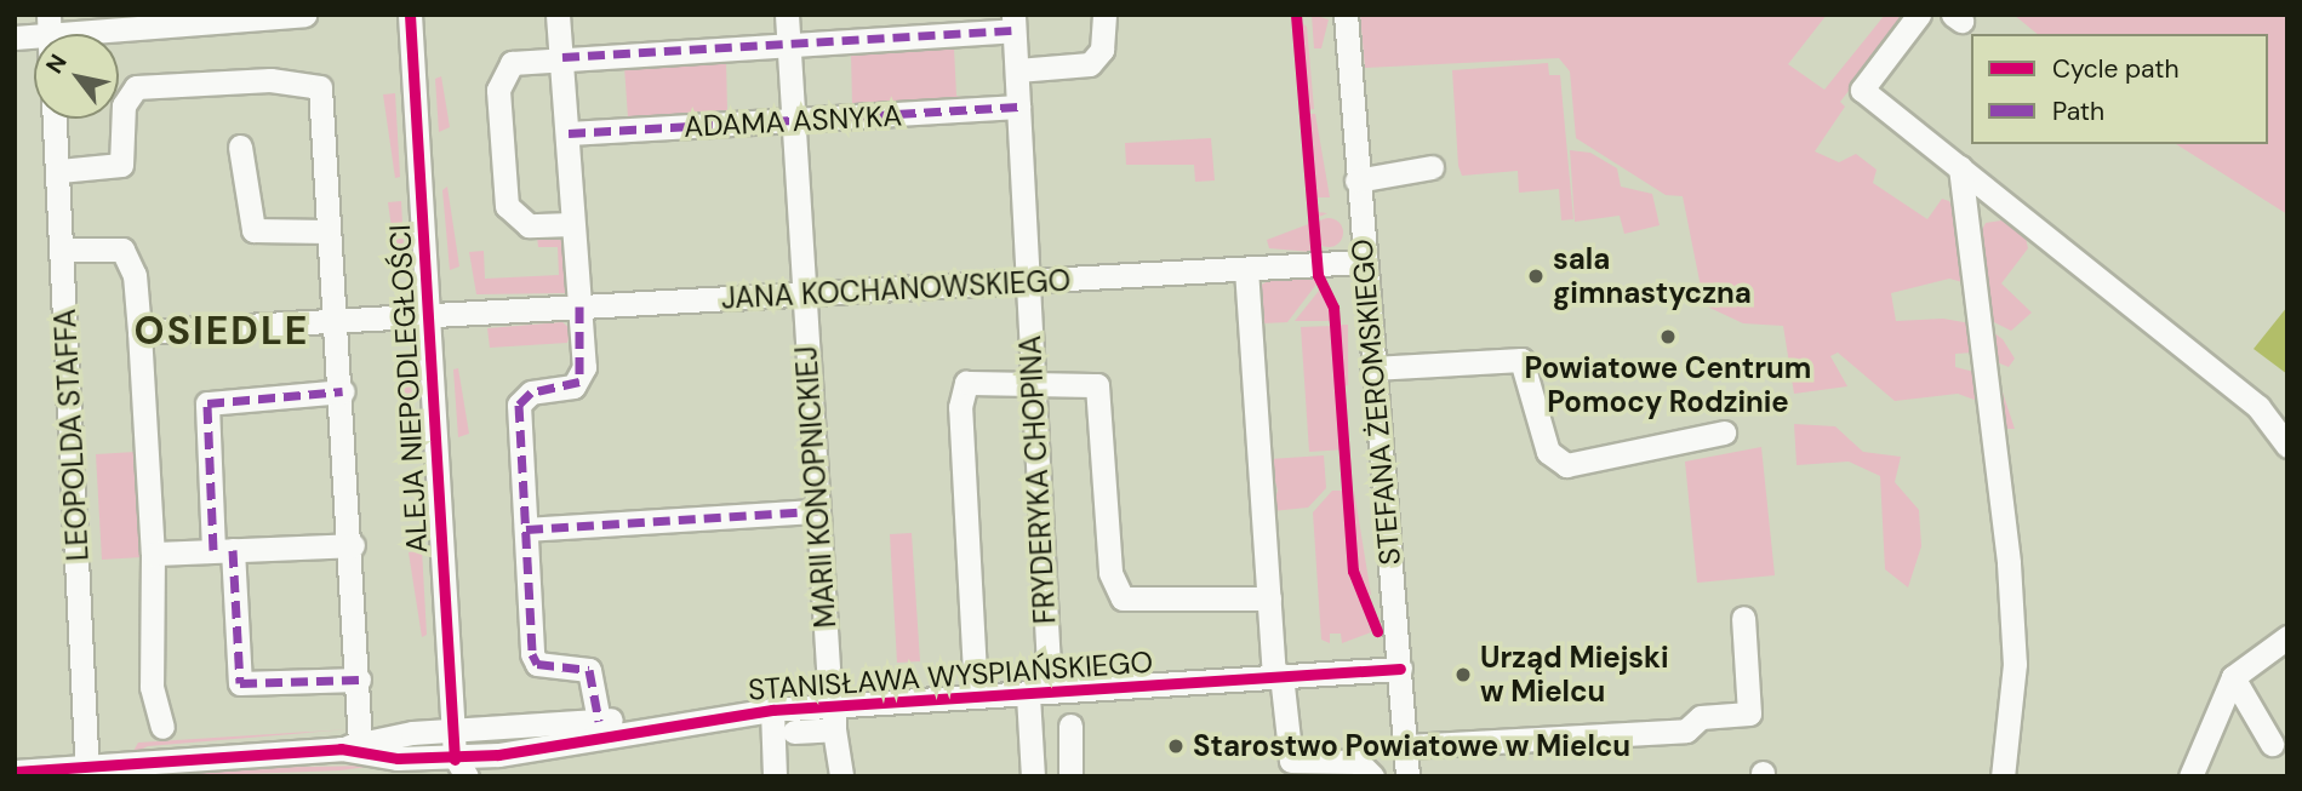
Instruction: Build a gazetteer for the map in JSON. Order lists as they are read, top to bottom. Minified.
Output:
{"streets":{"street":["ADAMA ASNYKA","JANA KOCHANOWSKIEGO","ALEJA NIEPODLEGŁOŚCI","STEFANA ŻEROMSKIEGO","LEOPOLDA STAFFA","FRYDERYKA CHOPINA","MARII KONOPNICKIEJ","STANISŁAWA WYSPIAŃSKIEGO"]},"crossings":[["ADAMA ASNYKA","FRYDERYKA CHOPINA"],["ADAMA ASNYKA","MARII KONOPNICKIEJ"],["JANA KOCHANOWSKIEGO","ALEJA NIEPODLEGŁOŚCI"],["JANA KOCHANOWSKIEGO","STEFANA ŻEROMSKIEGO"],["JANA KOCHANOWSKIEGO","FRYDERYKA CHOPINA"],["JANA KOCHANOWSKIEGO","MARII KONOPNICKIEJ"],["ALEJA NIEPODLEGŁOŚCI","STANISŁAWA WYSPIAŃSKIEGO"],["STEFANA ŻEROMSKIEGO","STANISŁAWA WYSPIAŃSKIEGO"],["FRYDERYKA CHOPINA","STANISŁAWA WYSPIAŃSKIEGO"],["MARII KONOPNICKIEJ","STANISŁAWA WYSPIAŃSKIEGO"]],"districts":["OSIEDLE"],"places":["sala gimnastyczna","Powiatowe Centrum Pomocy Rodzinie","Urząd Miejski w Mielcu","Starostwo Powiatowe w Mielcu"],"legend":["Cycle path","Path"],"north":"top left"}
